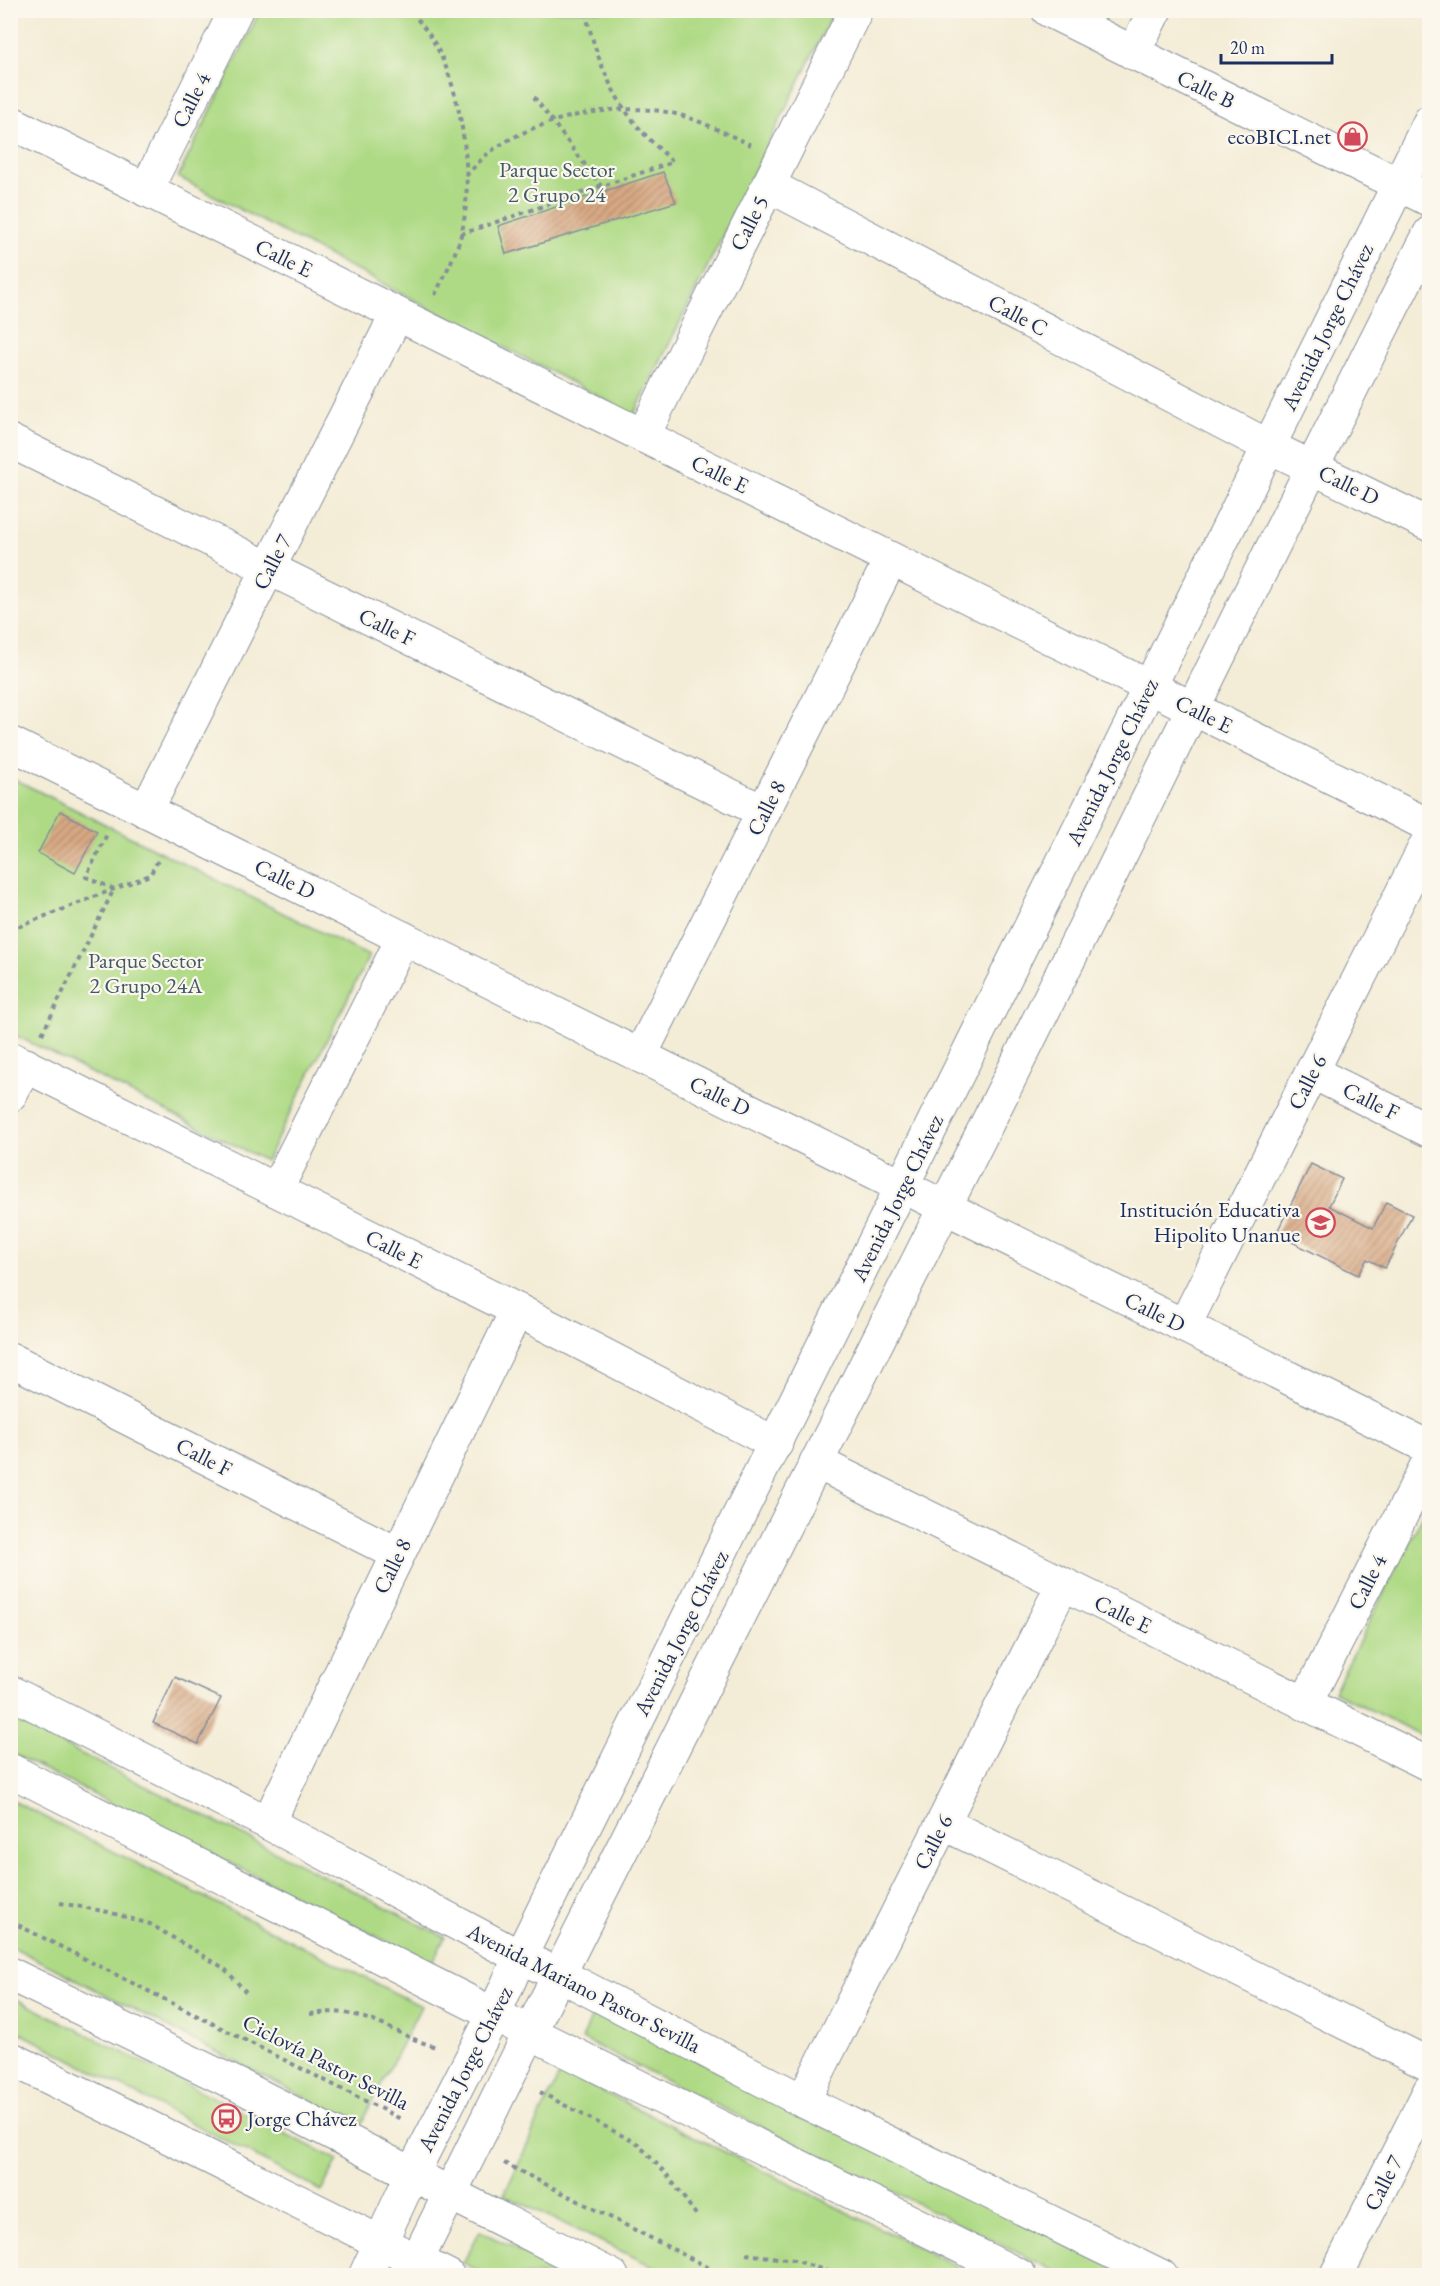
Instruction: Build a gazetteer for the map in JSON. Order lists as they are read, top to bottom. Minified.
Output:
{"streets":{"street":["Calle B","Calle 4","Calle 5","Calle E","Calle C","Avenida Jorge Chávez","Calle D","Calle 7","Calle F","Calle 8","Calle 6","Avenida Mariano Pastor Sevilla"],"path":["Ciclovía Pastor Sevilla"]},"crossings":[["Calle B","Avenida Jorge Chávez"],["Calle 4","Calle E"],["Calle 5","Calle E"],["Calle 5","Calle C"],["Calle E","Avenida Jorge Chávez"],["Calle E","Calle 7"],["Calle E","Calle 8"],["Calle E","Calle 6"],["Calle C","Avenida Jorge Chávez"],["Calle C","Calle D"],["Avenida Jorge Chávez","Calle D"],["Avenida Jorge Chávez","Avenida Mariano Pastor Sevilla"],["Avenida Jorge Chávez","Ciclovía Pastor Sevilla"],["Calle D","Calle 7"],["Calle D","Calle 8"],["Calle D","Calle 6"],["Calle 7","Calle F"],["Calle F","Calle 8"],["Calle F","Calle 6"],["Calle 8","Avenida Mariano Pastor Sevilla"],["Calle 6","Avenida Mariano Pastor Sevilla"]],"parks":["Parque Sector 2 Grupo 24","Parque Sector 2 Grupo 24A"],"places":{"shop":["ecoBICI.net"],"school or university":["Institución Educativa Hipolito Unanue"],"bus stop":["Jorge Chávez"]},"scale_bar":"20 m"}
